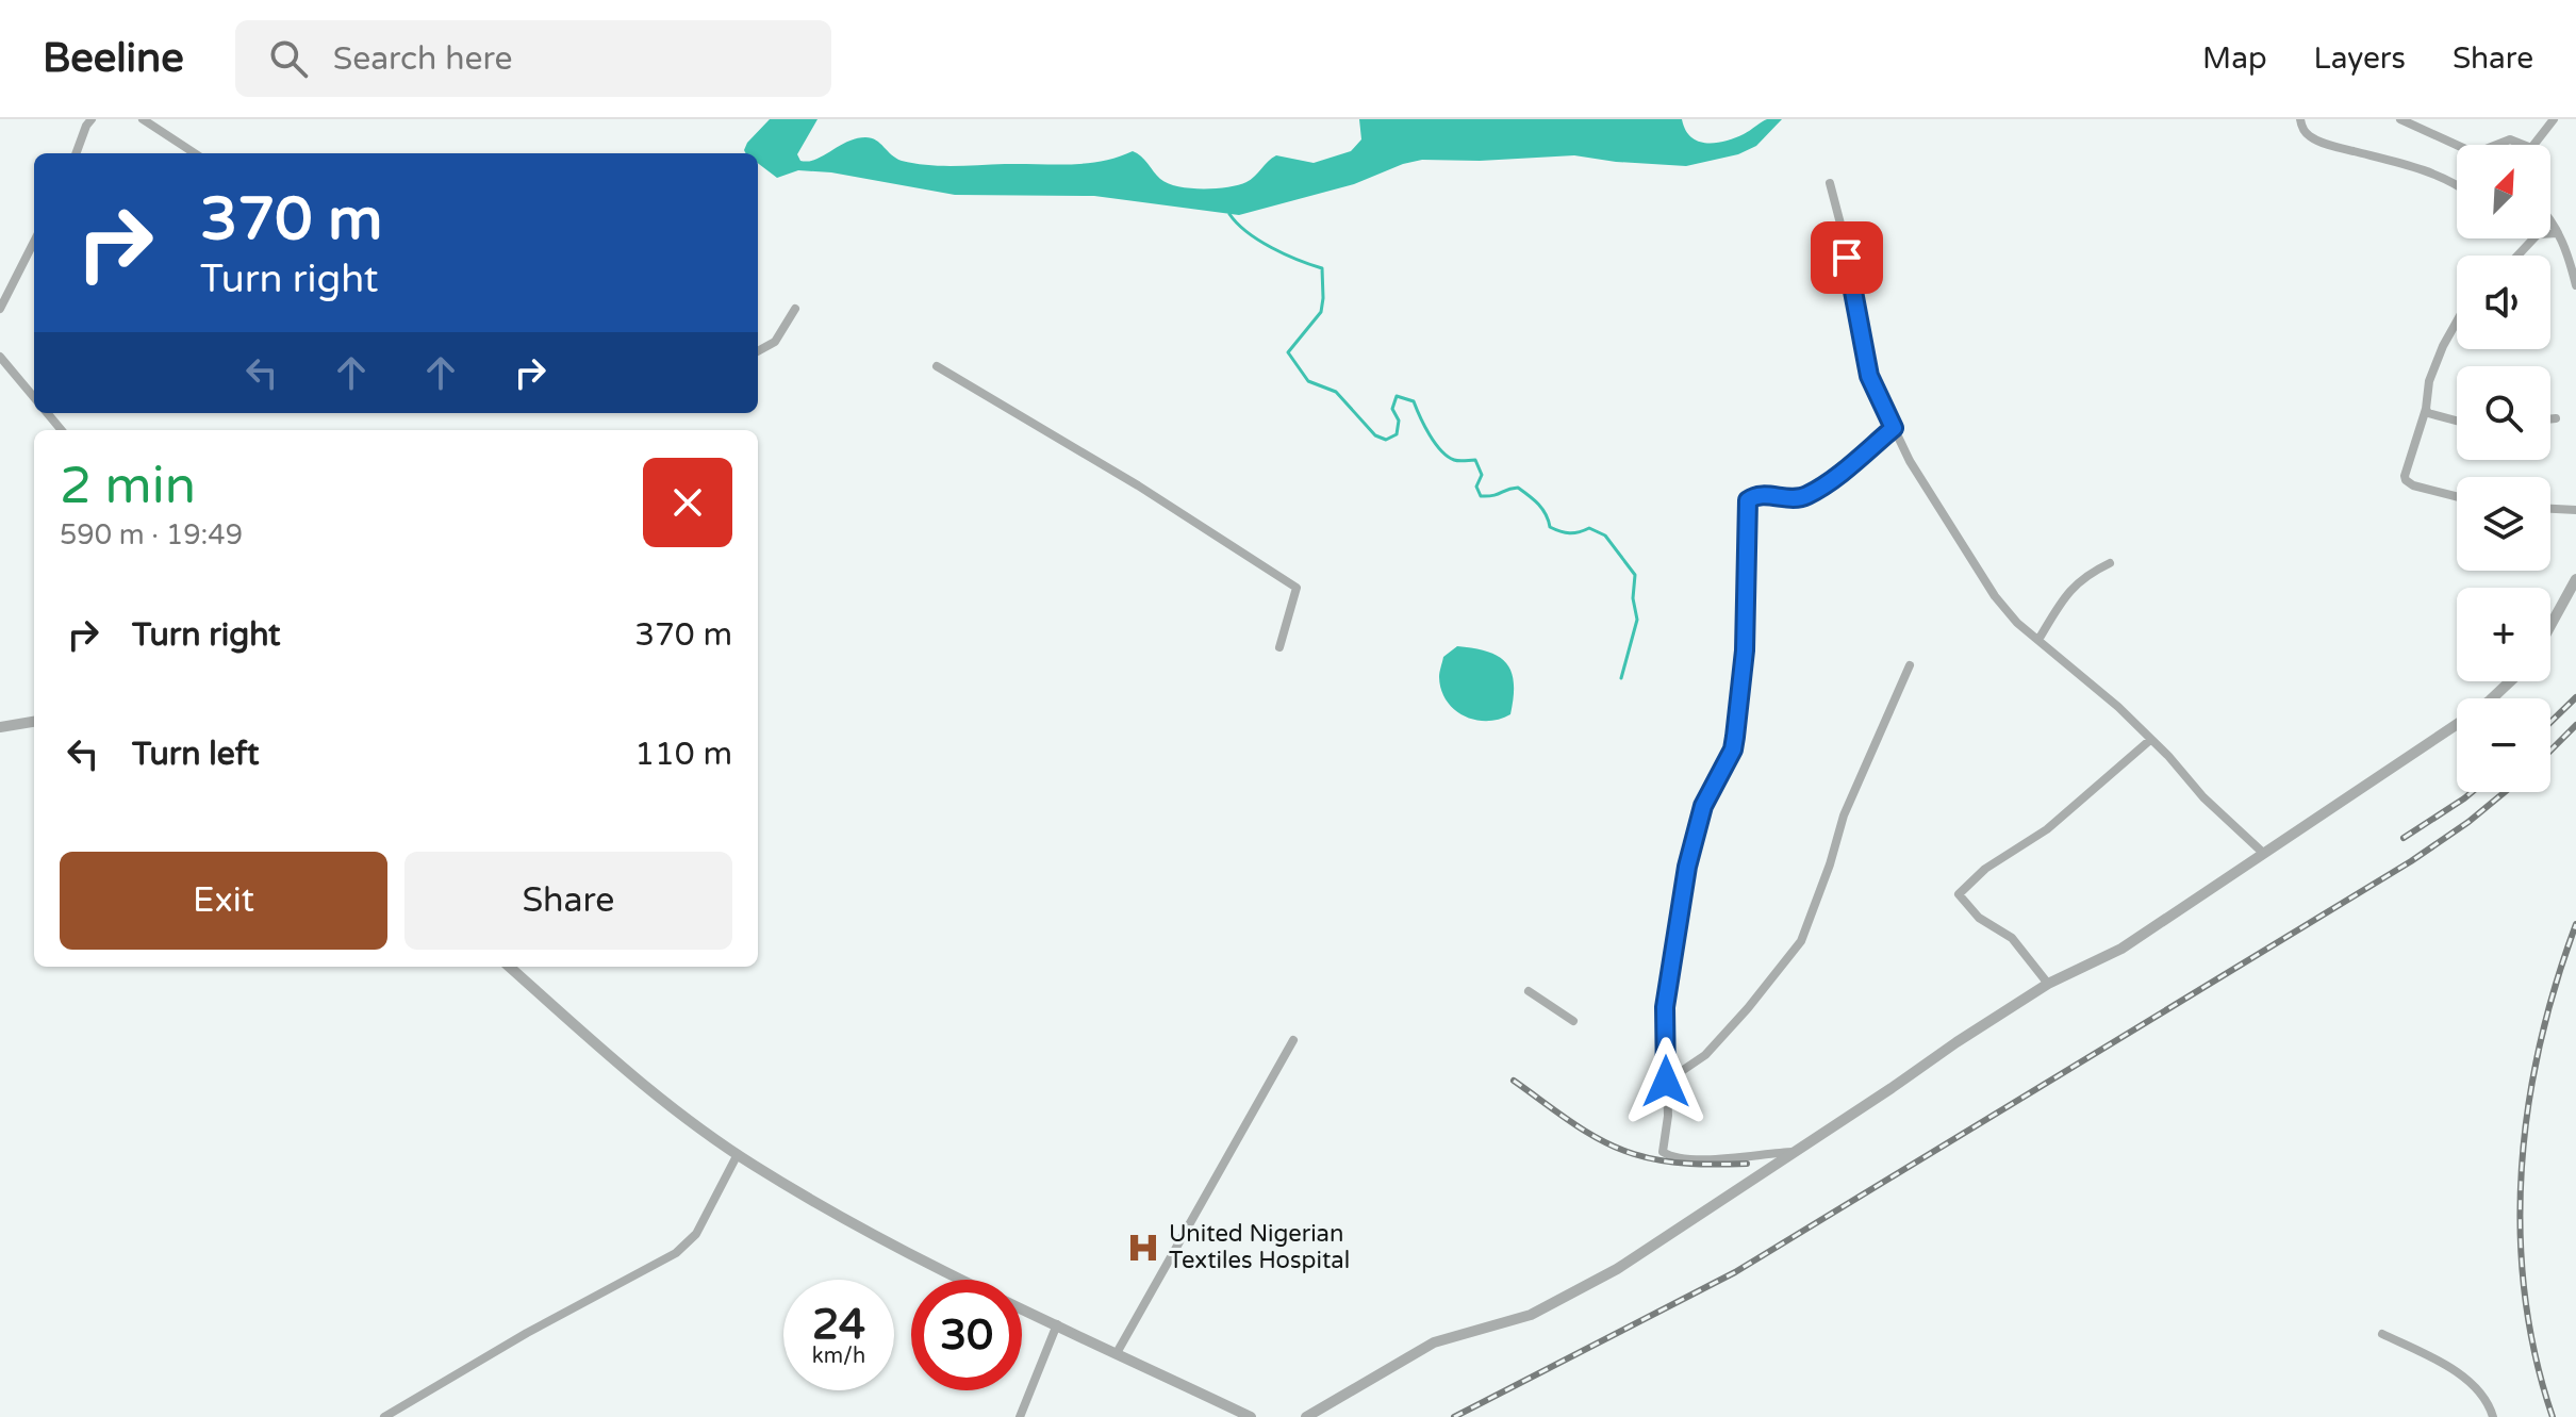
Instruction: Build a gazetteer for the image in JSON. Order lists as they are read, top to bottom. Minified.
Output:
{"places":{"hospital":["United Nigerian Textiles Hospital"]},"north":"top right","page":{"header":"Beeline","search":"Search here","nav":["Map","Layers","Share"],"map_buttons":["+","−"],"turn":["370 m","Turn right"],"heading":["2 min","590 m · 19:49"],"list":[{"name":"Turn right","value":"370 m"},{"name":"Turn left","value":"110 m"}],"buttons":["Exit","Share"],"speed":"24 km/h","limit":"30"}}
